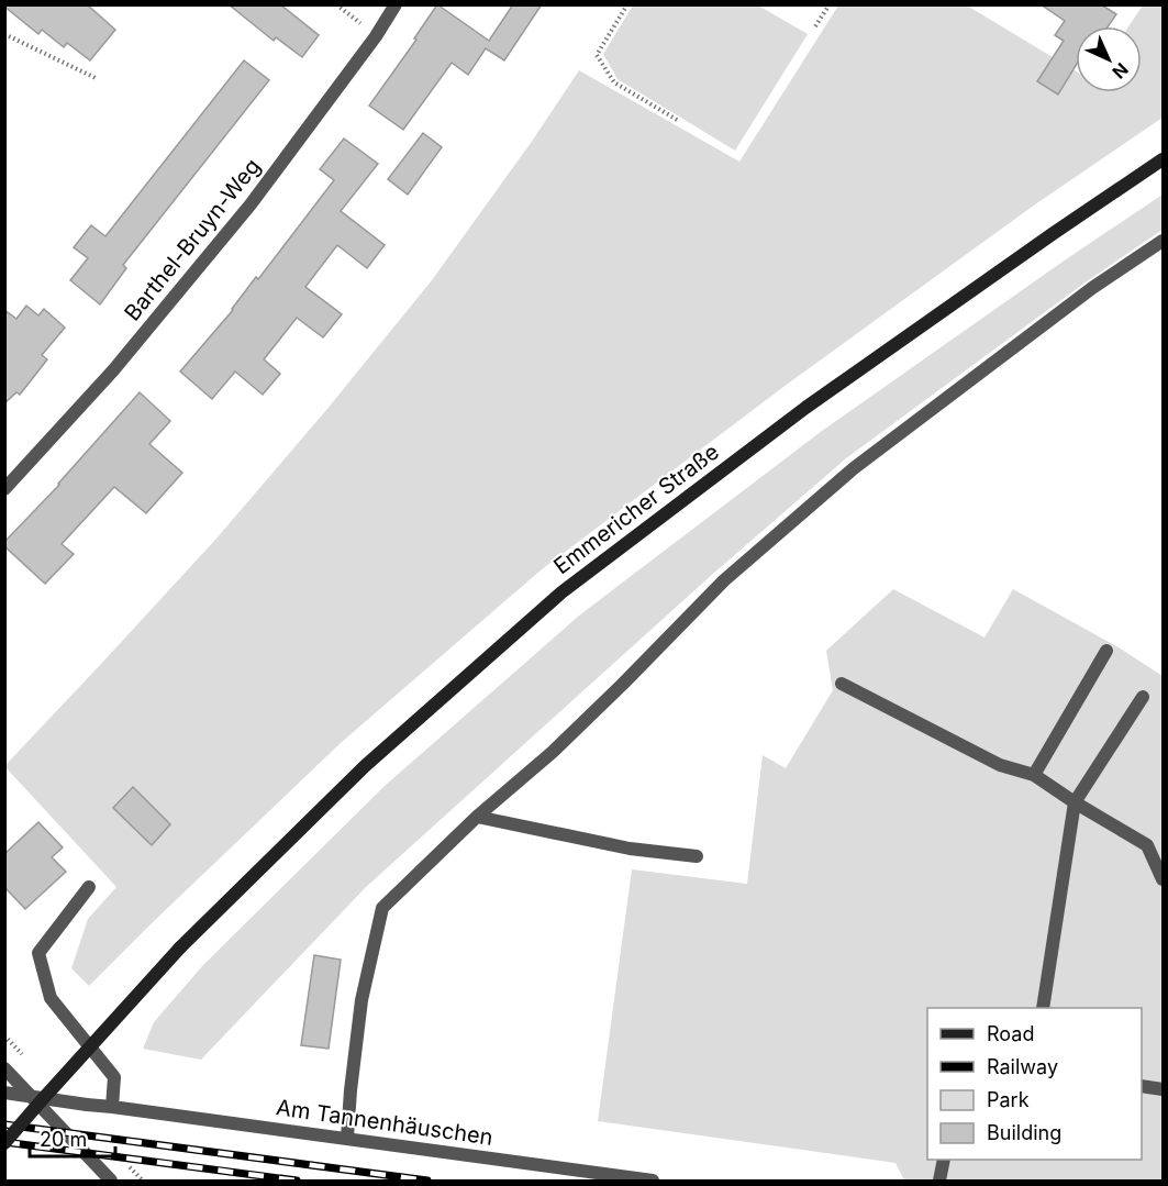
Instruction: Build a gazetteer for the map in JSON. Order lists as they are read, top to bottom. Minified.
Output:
{"streets":{"main road":["Emmericher Straße"],"street":["Barthel-Bruyn-Weg","Am Tannenhäuschen"]},"legend":["Road","Railway","Park","Building"],"scale_bar":"20 m","north":"bottom right"}
